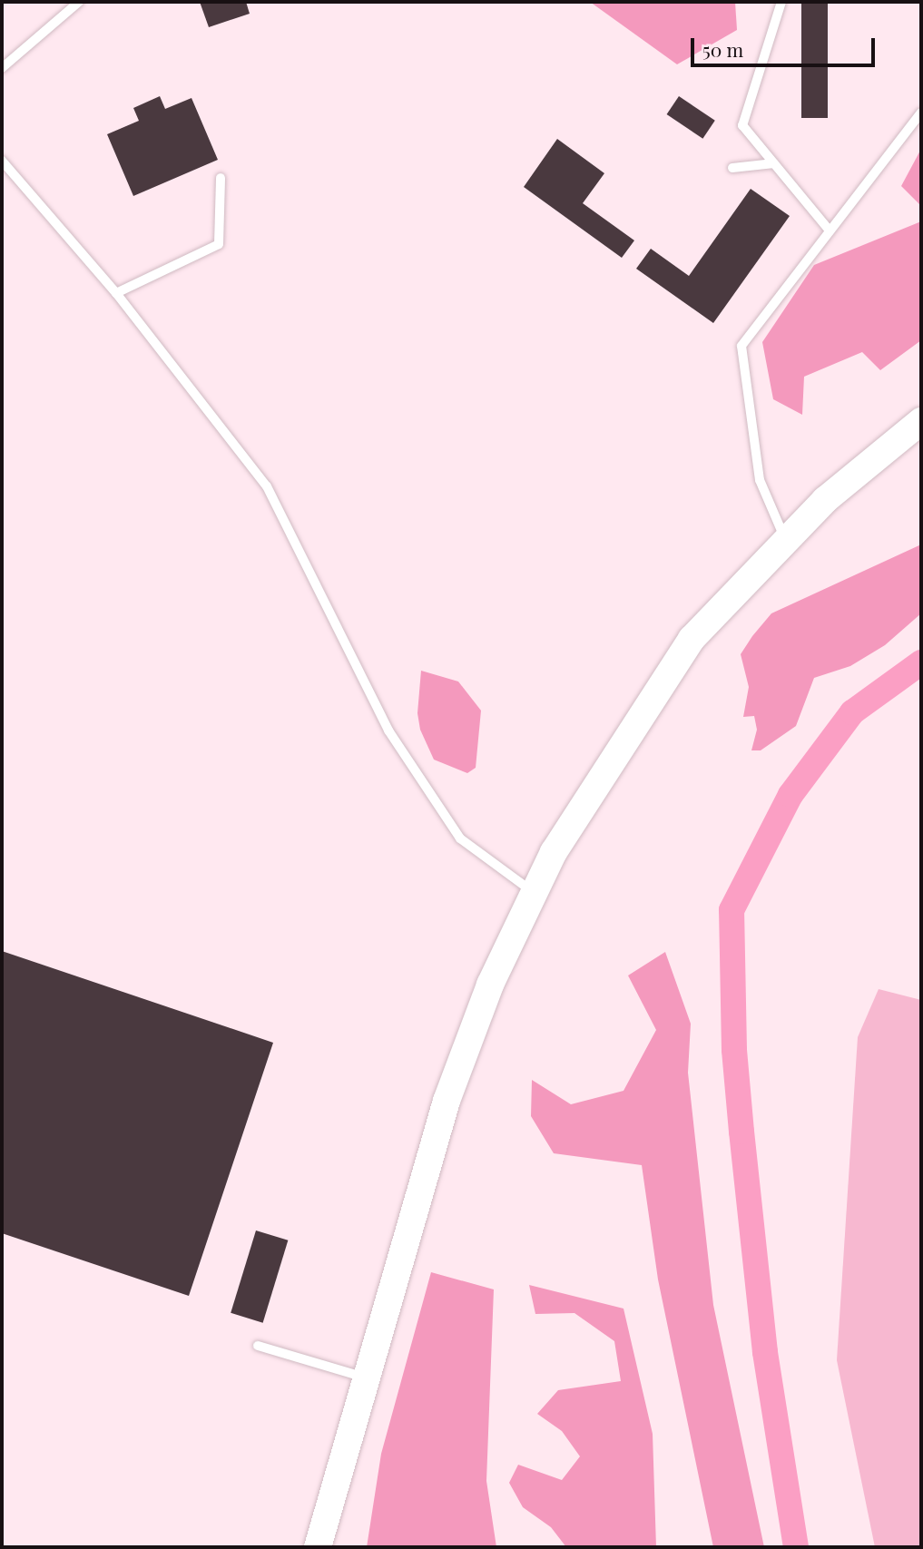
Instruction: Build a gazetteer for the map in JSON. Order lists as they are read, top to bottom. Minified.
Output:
{"scale_bar":"50 m"}
